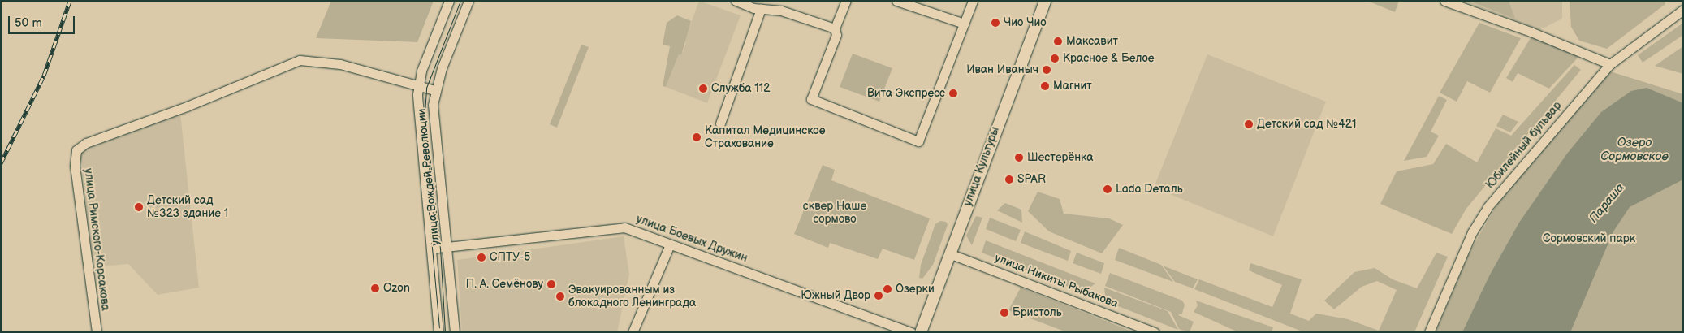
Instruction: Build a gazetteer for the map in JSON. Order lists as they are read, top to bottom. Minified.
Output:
{"streets":{"main road":["улица Культуры"],"street":["Юбилейный бульвар","улица Вождей Революции","улица Боевых Дружин","улица Римского-Корсакова","улица Никиты Рыбакова"]},"crossings":[["улица Культуры","улица Никиты Рыбакова"],["улица Вождей Революции","улица Боевых Дружин"],["улица Вождей Революции","улица Римского-Корсакова"]],"water":["Озеро Сормовское","Параша"],"parks":["сквер Наше сормово","Сормовский парк"],"places":["Чио Чио","Максавит","Красное & Белое","Иван Иваныч","Магнит","Служба 112","Вита Экспресс","Детский сад №421","Капитал Медицинское Страхование","Шестерёнка","SPAR","Lada Dеталь","Детский сад №323 здание 1","СПТУ-5","П. А. Семёнову","Ozon","Озерки","Южный Двор","Эвакуированным из блокадного Ленинграда","Бристоль"],"scale_bar":"50 m"}
